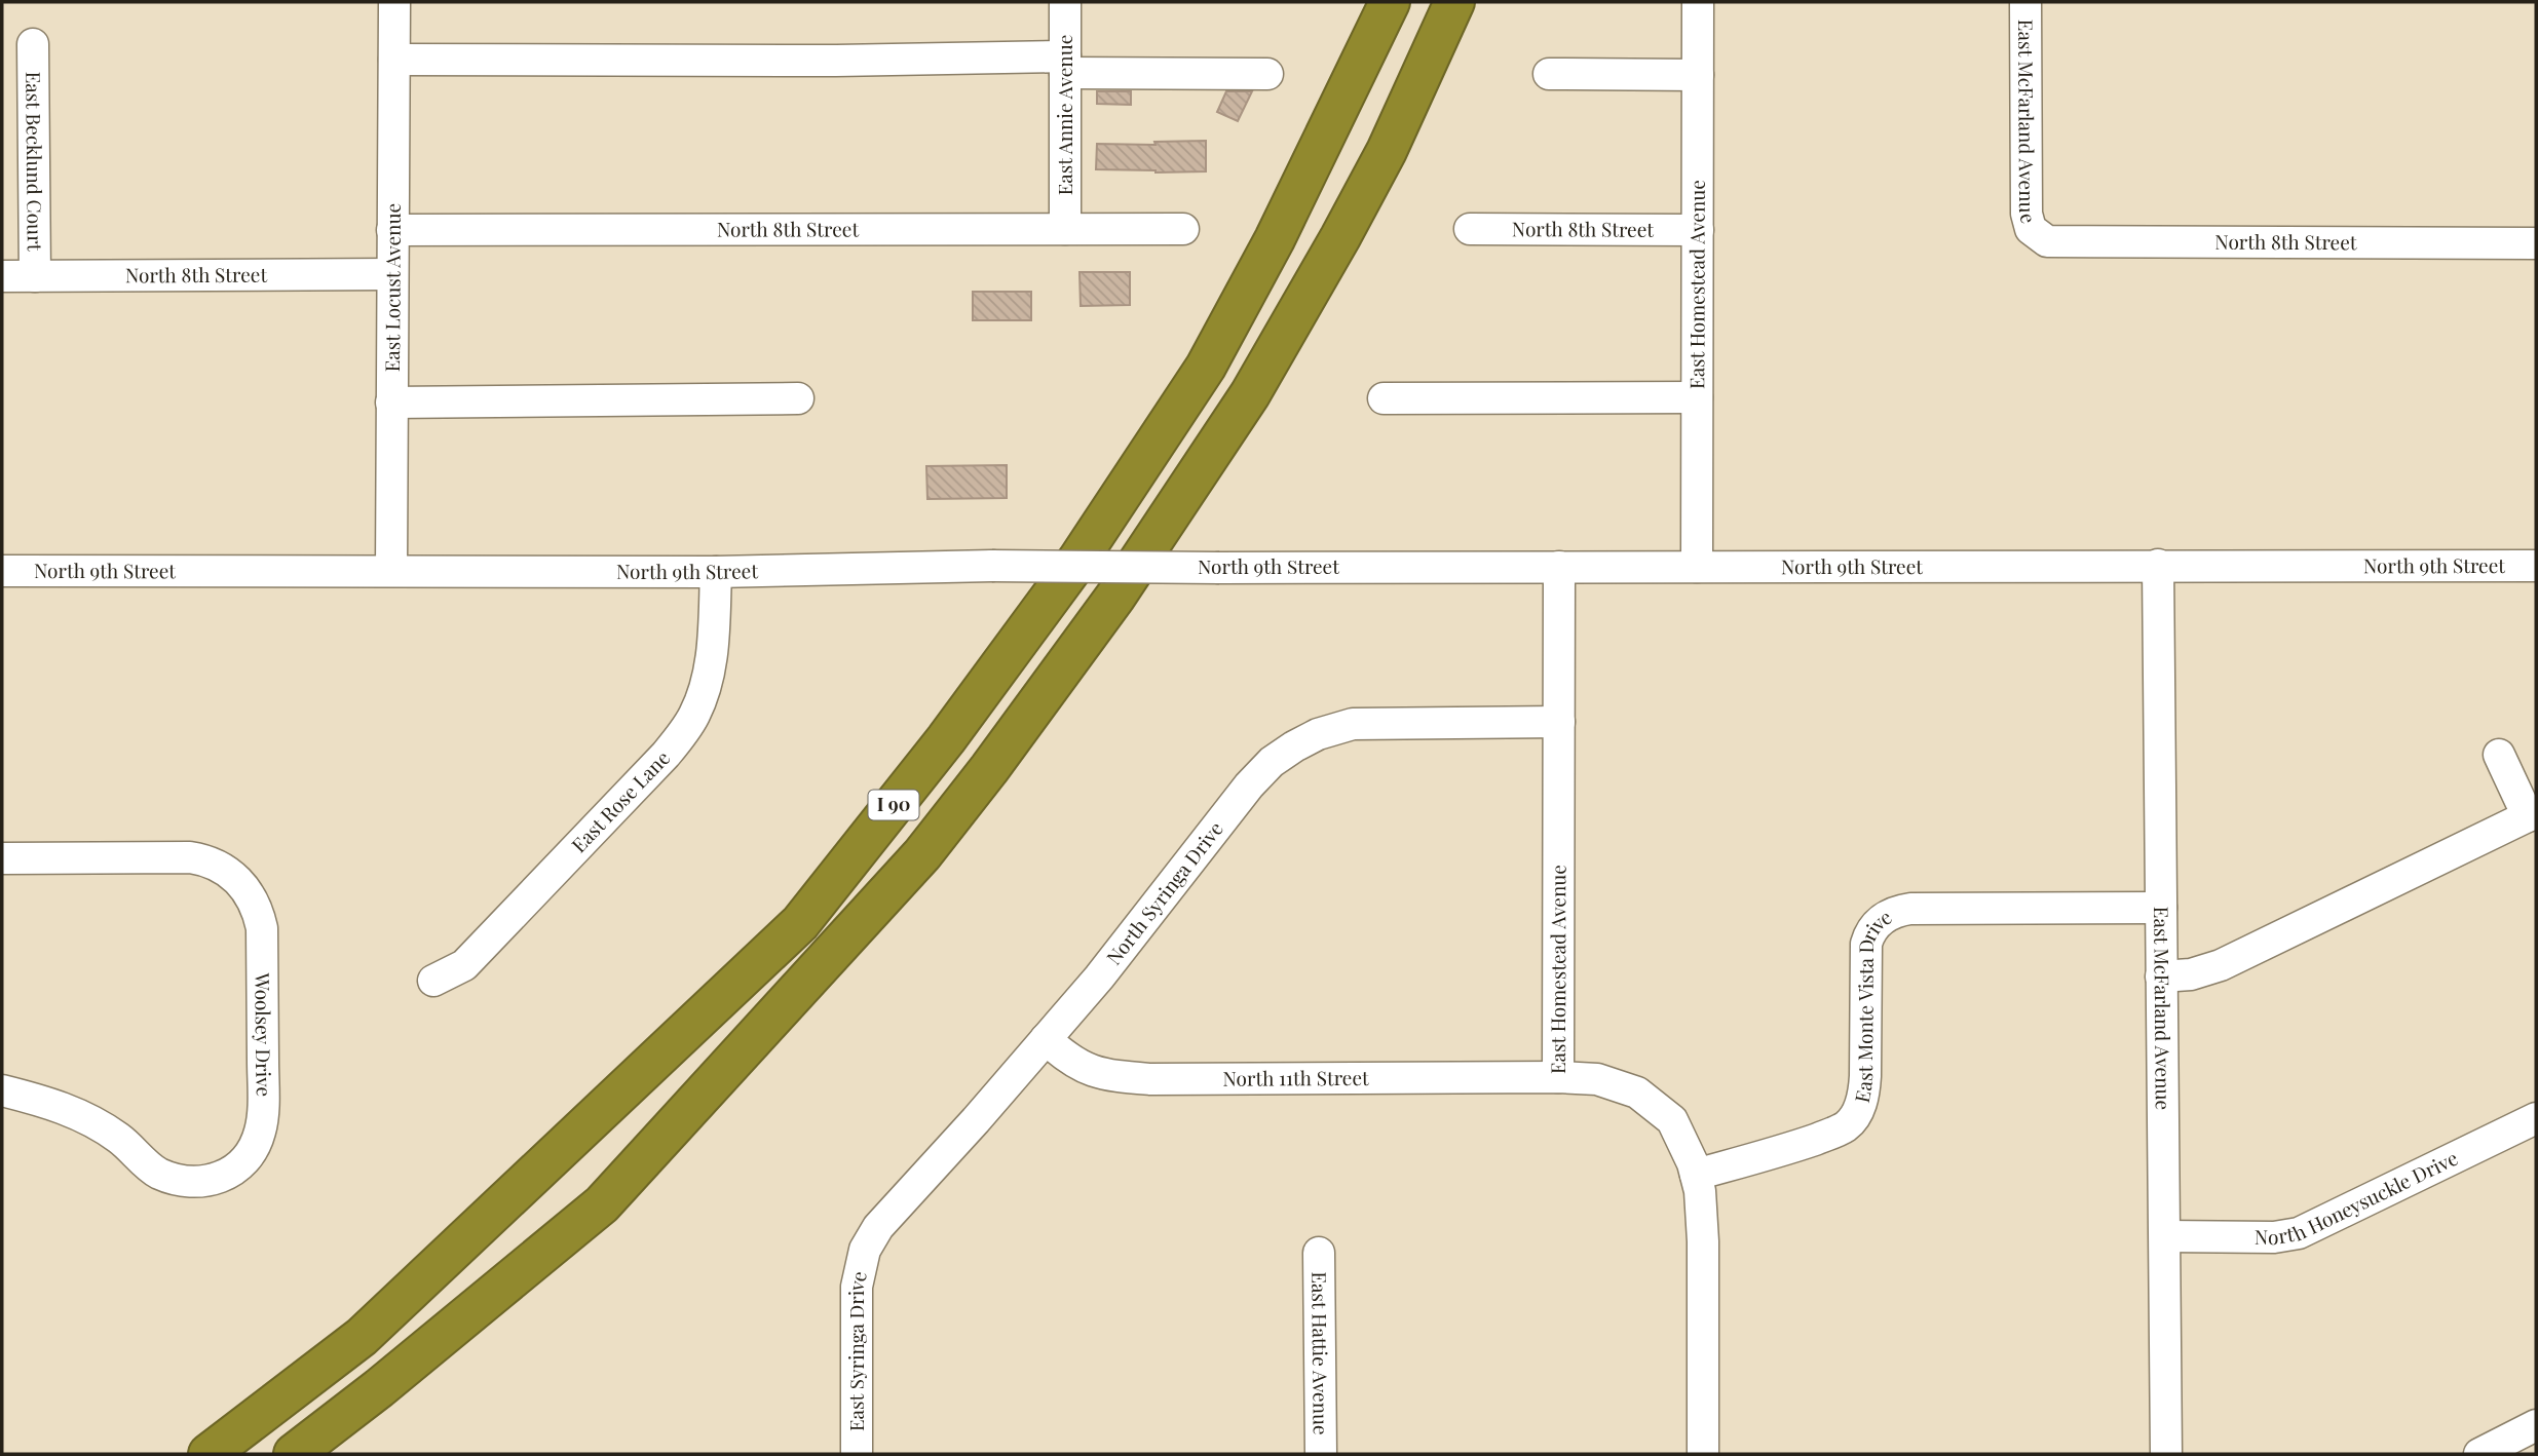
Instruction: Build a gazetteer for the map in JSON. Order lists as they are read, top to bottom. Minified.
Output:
{"streets":{"highway":["I 90"],"street":["East Annie Avenue","East McFarland Avenue","East Becklund Court","North 8th Street","East Homestead Avenue","East Locust Avenue","North 9th Street","East Rose Lane","North Syringa Drive","East Monte Vista Drive","Woolsey Drive","North 11th Street","North Honeysuckle Drive","East Syringa Drive","East Hattie Avenue"]},"crossings":[["East Annie Avenue","North 8th Street"],["East McFarland Avenue","North 8th Street"],["East McFarland Avenue","North 9th Street"],["East McFarland Avenue","East Monte Vista Drive"],["East McFarland Avenue","North Honeysuckle Drive"],["East Becklund Court","North 8th Street"],["North 8th Street","East Homestead Avenue"],["North 8th Street","East Locust Avenue"],["East Homestead Avenue","North 9th Street"],["East Homestead Avenue","North Syringa Drive"],["East Homestead Avenue","East Monte Vista Drive"],["East Homestead Avenue","North 11th Street"],["East Locust Avenue","North 9th Street"],["North 9th Street","East Rose Lane"],["North Syringa Drive","North 11th Street"],["North Syringa Drive","East Syringa Drive"]]}
